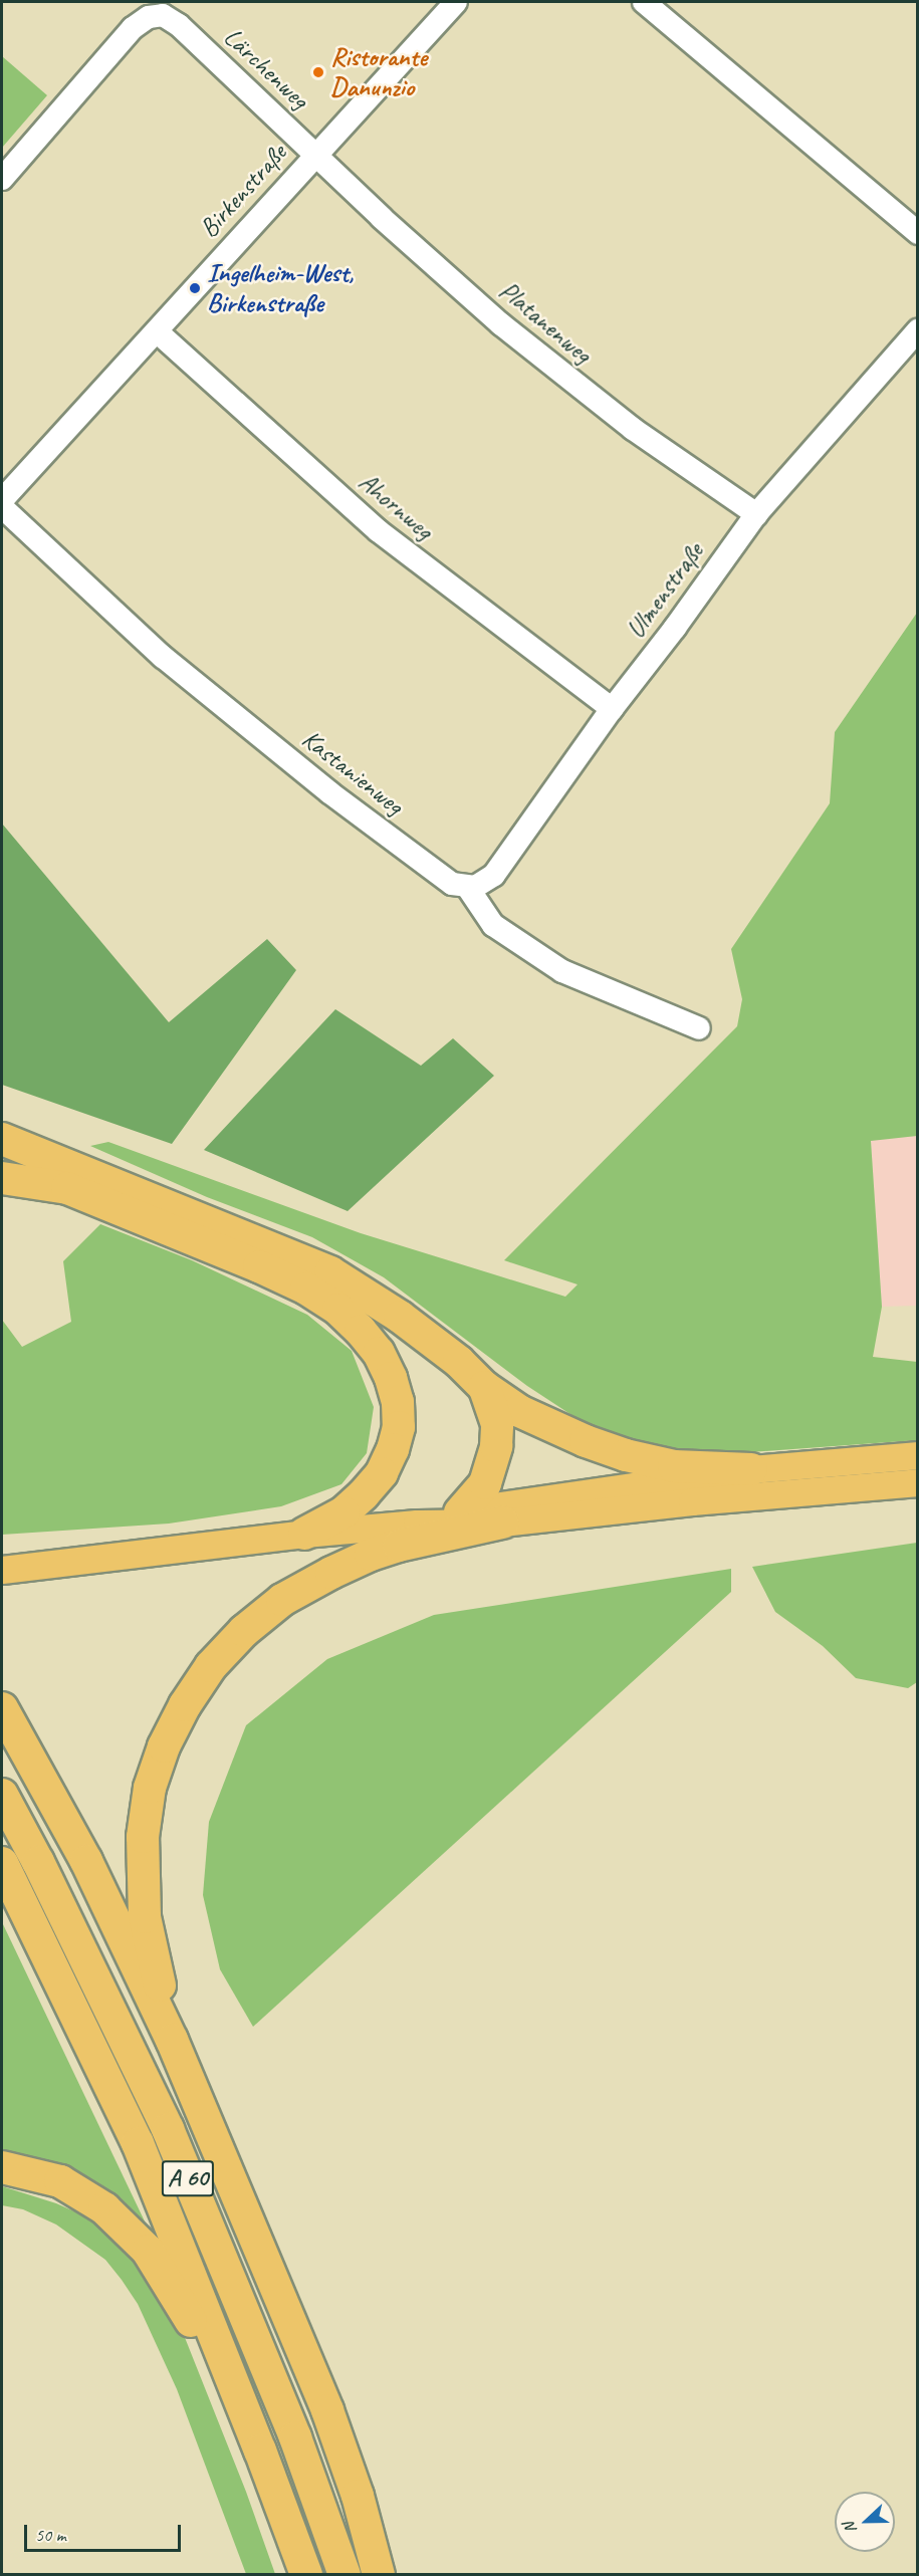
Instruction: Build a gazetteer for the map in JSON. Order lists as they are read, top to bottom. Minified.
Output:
{"streets":{"highway":["A 60"],"street":["Lärchenweg","Birkenstraße","Platanenweg","Ahornweg","Ulmenstraße","Kastanienweg"]},"crossings":[["Lärchenweg","Birkenstraße"],["Lärchenweg","Platanenweg"],["Birkenstraße","Platanenweg"],["Birkenstraße","Ahornweg"],["Platanenweg","Ulmenstraße"],["Ahornweg","Ulmenstraße"],["Ulmenstraße","Kastanienweg"]],"places":["Ristorante Danunzio","Ingelheim-West, Birkenstraße"],"scale_bar":"50 m","north":"left"}
